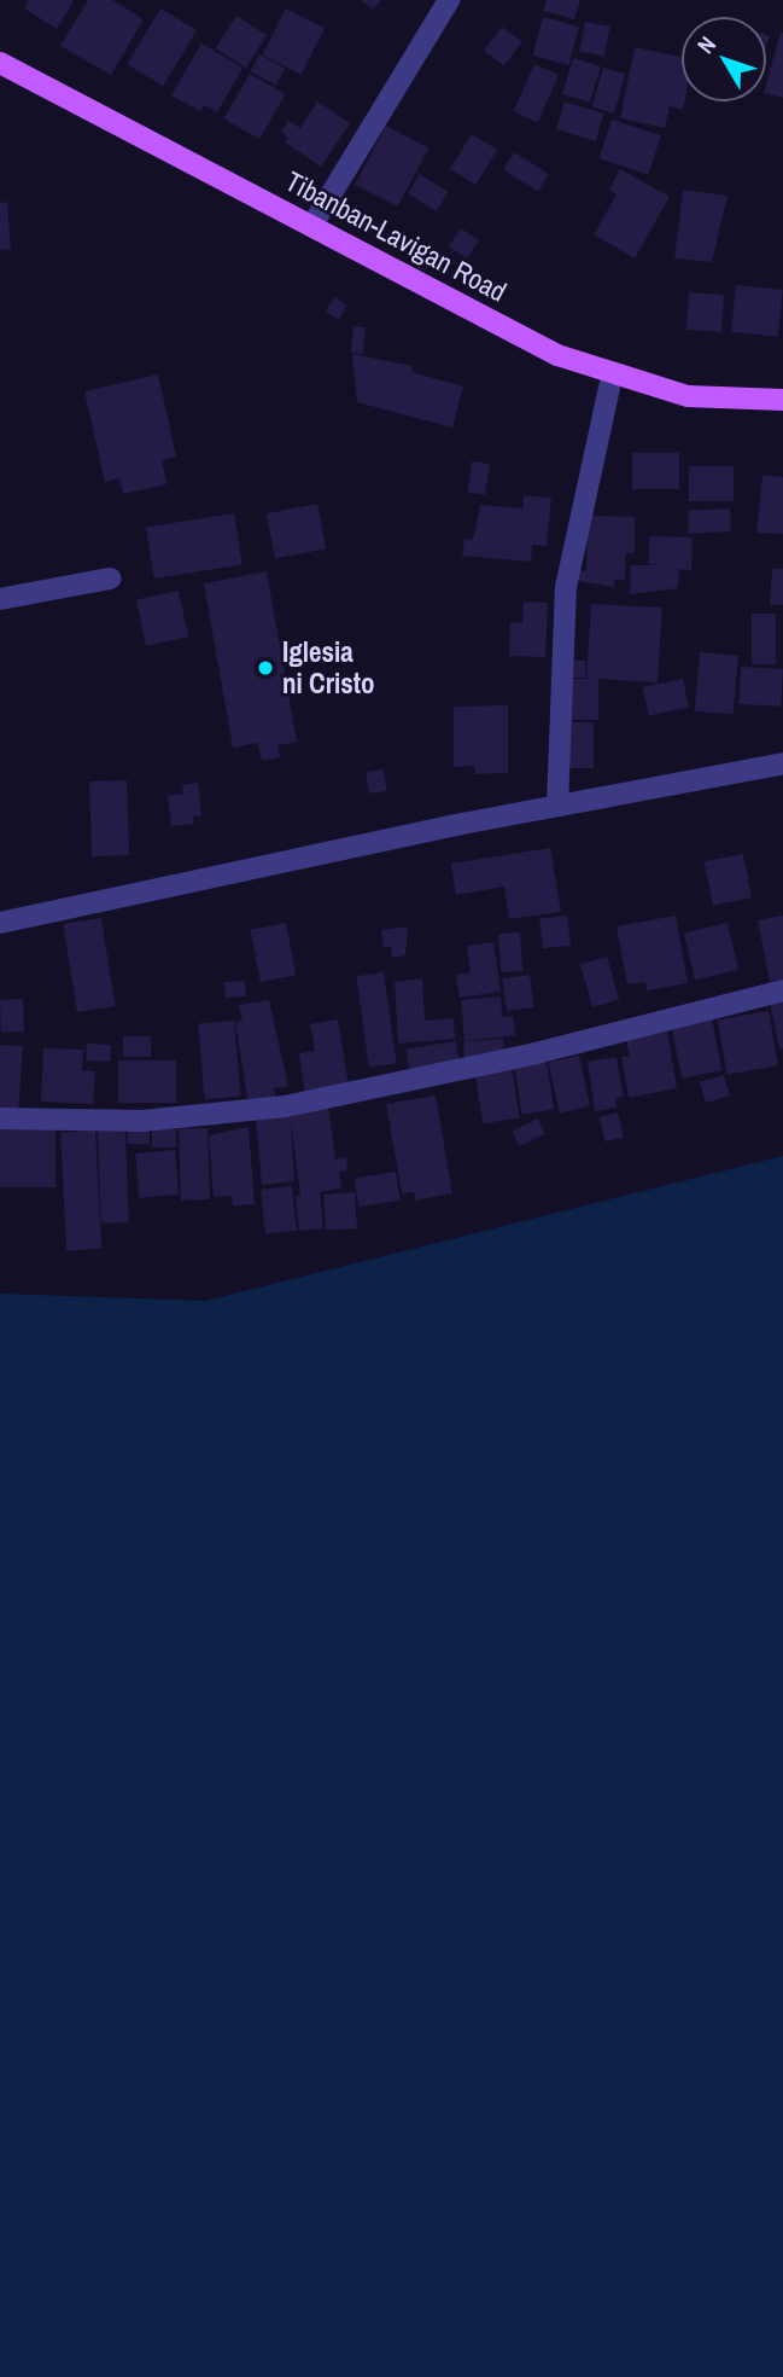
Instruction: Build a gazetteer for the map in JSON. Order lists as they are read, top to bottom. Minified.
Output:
{"streets":{"main road":["Tibanban-Lavigan Road"]},"places":["Iglesia ni Cristo"],"north":"top left"}
